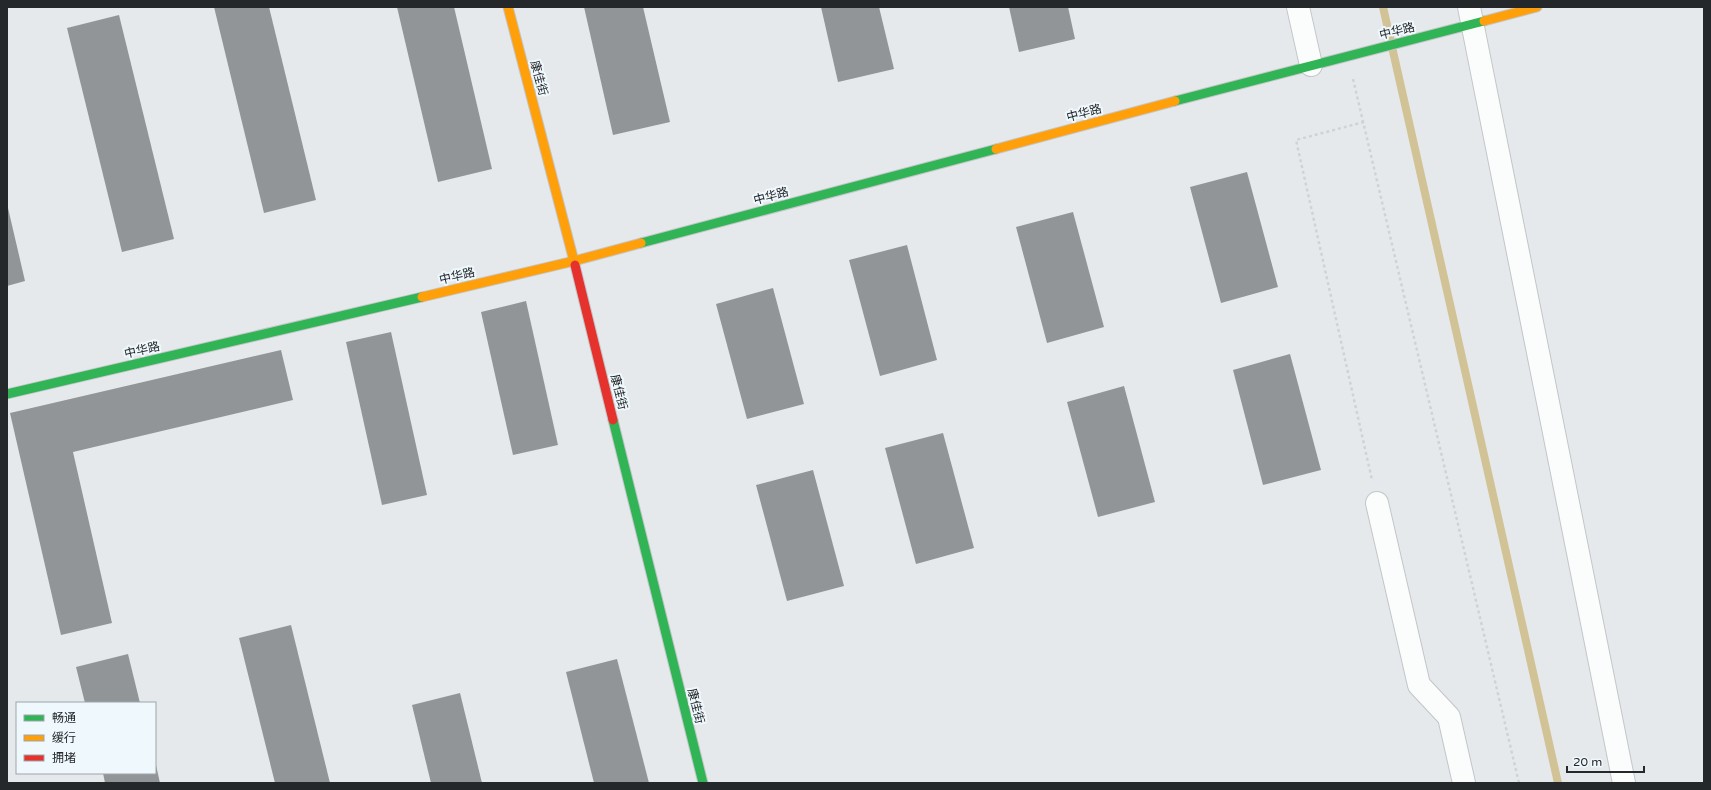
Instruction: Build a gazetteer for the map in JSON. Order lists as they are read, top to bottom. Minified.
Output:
{"streets":{"street":["中华路","康佳街"]},"crossings":[["中华路","康佳街"]],"legend":["畅通","缓行","拥堵"],"scale_bar":"20 m"}
